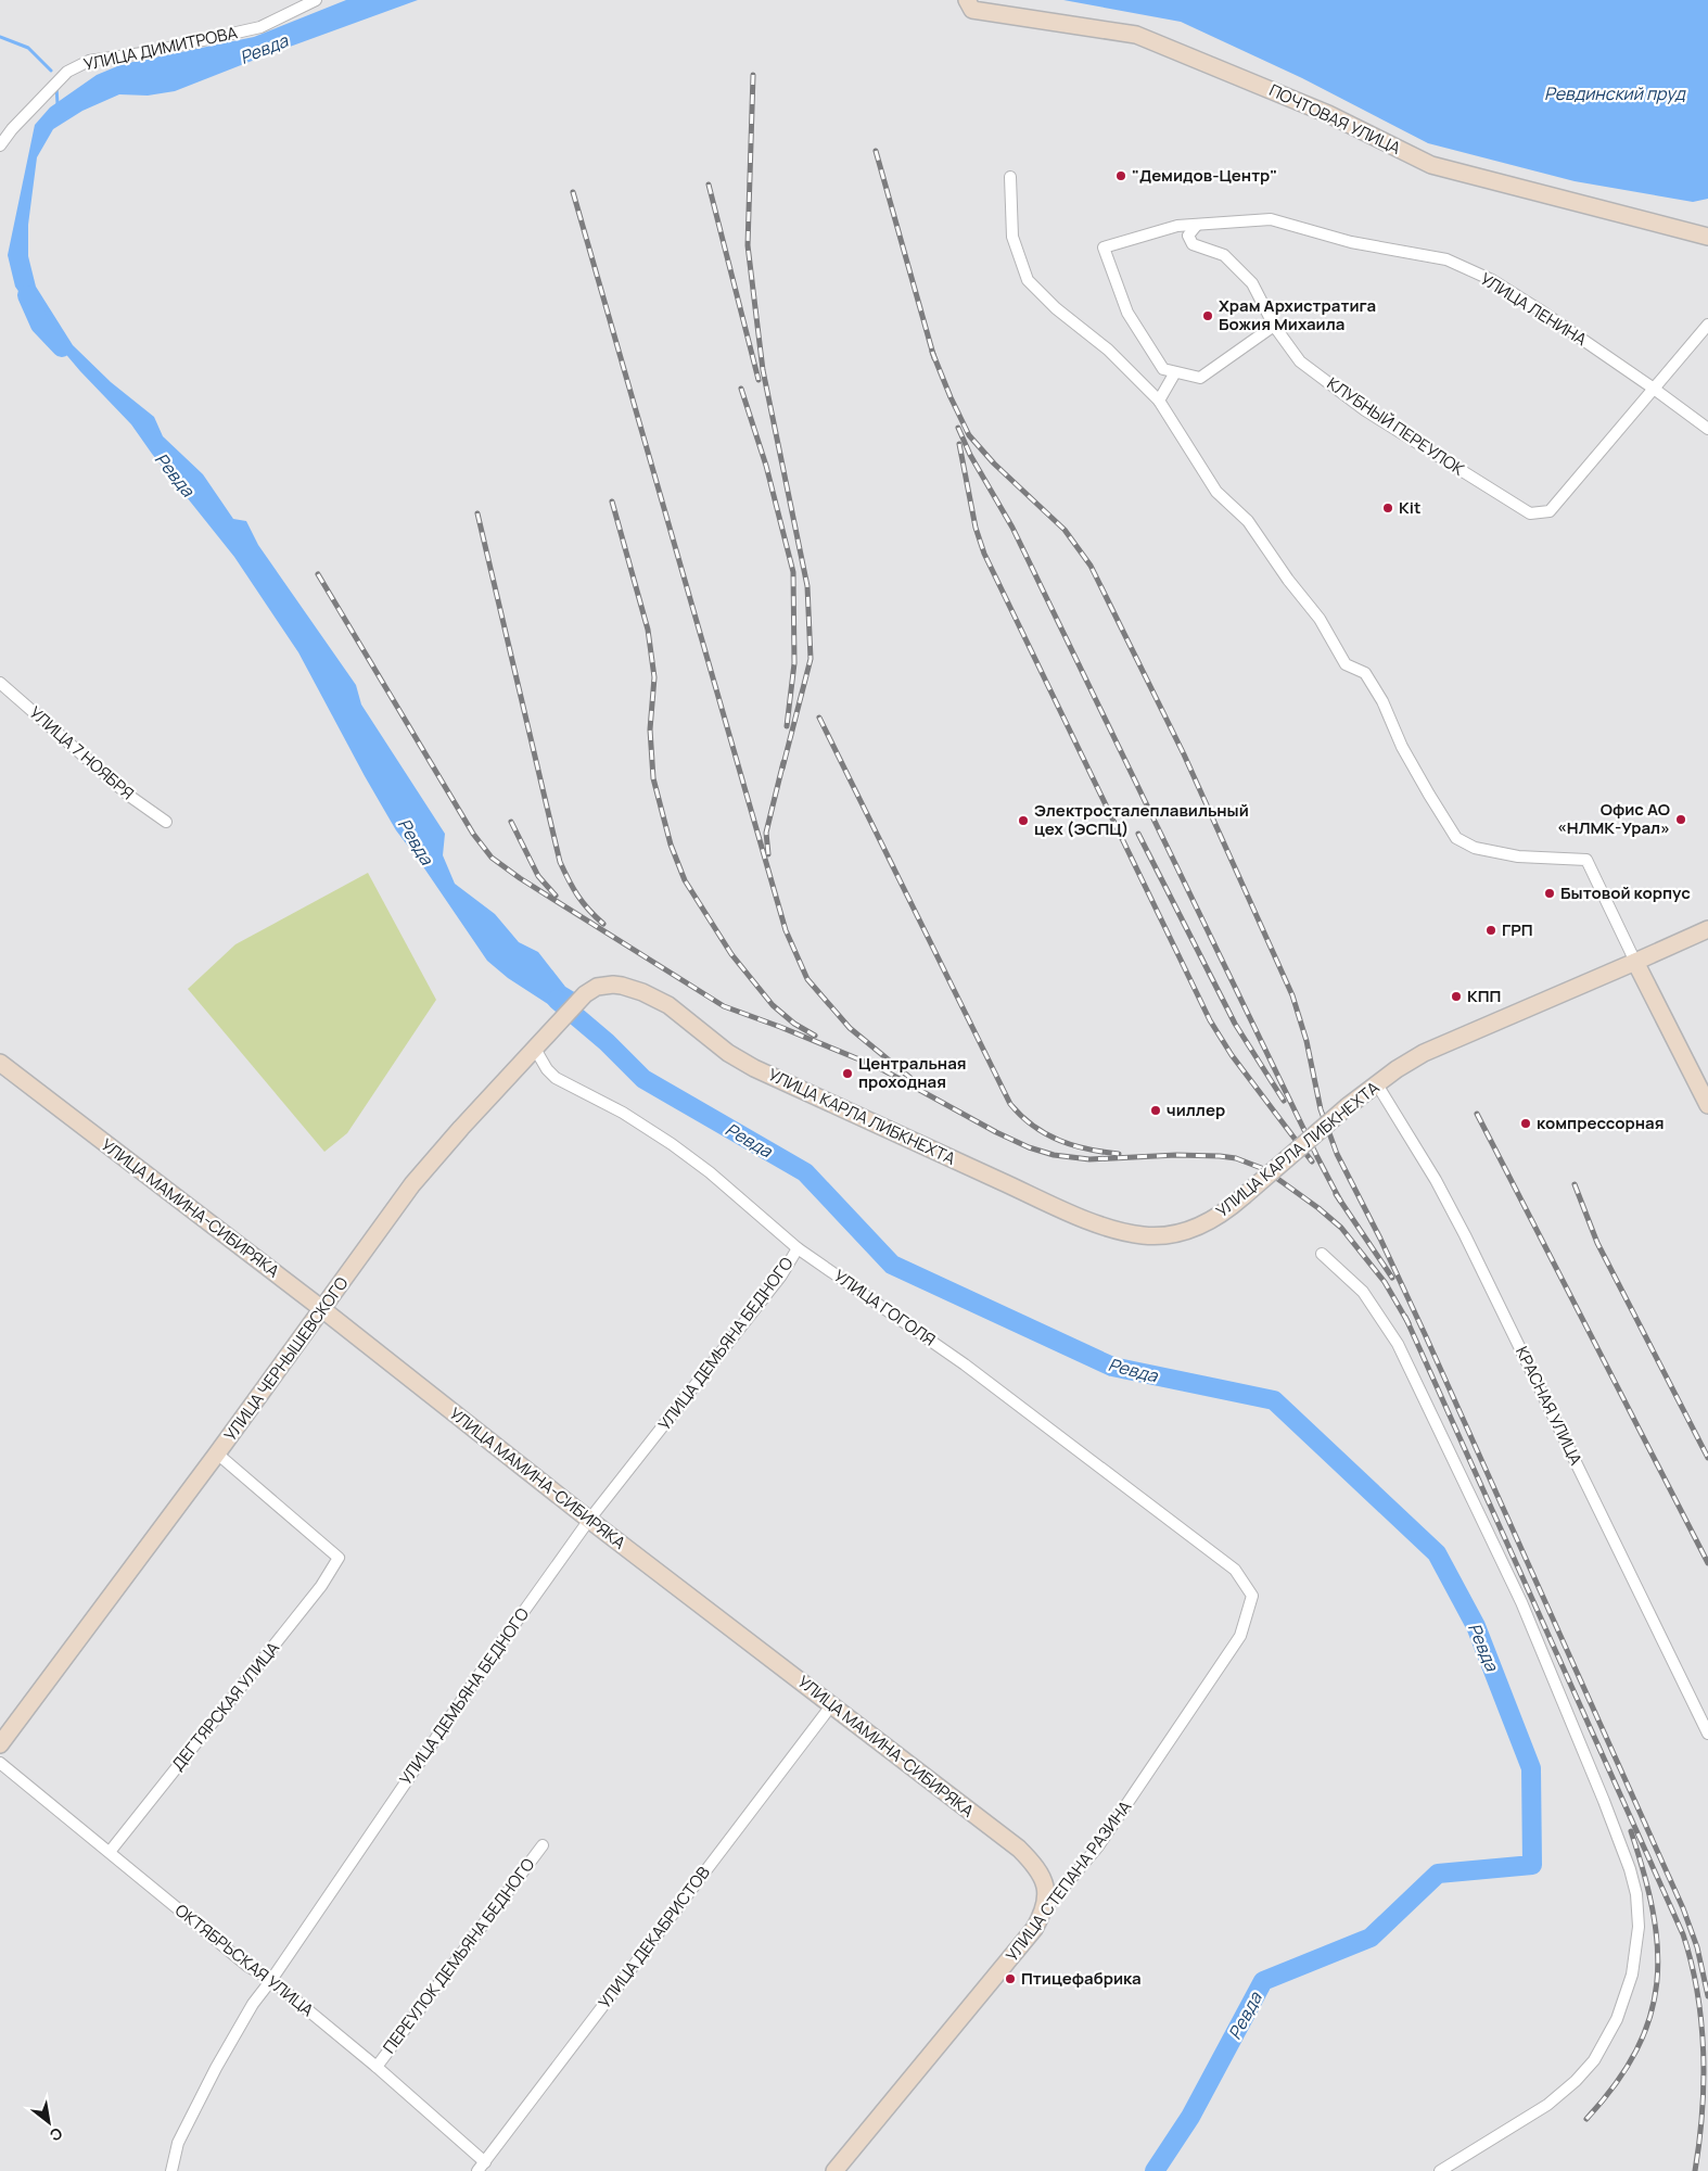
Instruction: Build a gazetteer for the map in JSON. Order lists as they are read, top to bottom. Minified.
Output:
{"streets":{"street":["УЛИЦА ДИМИТРОВА","ПОЧТОВАЯ УЛИЦА","УЛИЦА ЛЕНИНА","КЛУБНЫЙ ПЕРЕУЛОК","УЛИЦА 7 НОЯБРЯ","УЛИЦА КАРЛА ЛИБКНЕХТА","УЛИЦА МАМИНА-СИБИРЯКА","УЛИЦА ГОГОЛЯ","УЛИЦА ДЕМЬЯНА БЕДНОГО","УЛИЦА ЧЕРНЫШЕВСКОГО","КРАСНАЯ УЛИЦА","ДЕГТЯРСКАЯ УЛИЦА","УЛИЦА СТЕПАНА РАЗИНА","УЛИЦА ДЕКАБРИСТОВ","ПЕРЕУЛОК ДЕМЬЯНА БЕДНОГО","ОКТЯБРЬСКАЯ УЛИЦА"]},"crossings":[["УЛИЦА ЛЕНИНА","КЛУБНЫЙ ПЕРЕУЛОК"],["УЛИЦА КАРЛА ЛИБКНЕХТА","УЛИЦА ЧЕРНЫШЕВСКОГО"],["УЛИЦА КАРЛА ЛИБКНЕХТА","КРАСНАЯ УЛИЦА"],["УЛИЦА МАМИНА-СИБИРЯКА","УЛИЦА ДЕМЬЯНА БЕДНОГО"],["УЛИЦА МАМИНА-СИБИРЯКА","УЛИЦА ЧЕРНЫШЕВСКОГО"],["УЛИЦА МАМИНА-СИБИРЯКА","УЛИЦА СТЕПАНА РАЗИНА"],["УЛИЦА МАМИНА-СИБИРЯКА","УЛИЦА ДЕКАБРИСТОВ"],["УЛИЦА ГОГОЛЯ","УЛИЦА ДЕМЬЯНА БЕДНОГО"],["УЛИЦА ГОГОЛЯ","УЛИЦА ЧЕРНЫШЕВСКОГО"],["УЛИЦА ГОГОЛЯ","УЛИЦА СТЕПАНА РАЗИНА"],["УЛИЦА ДЕМЬЯНА БЕДНОГО","ОКТЯБРЬСКАЯ УЛИЦА"],["УЛИЦА ЧЕРНЫШЕВСКОГО","ДЕГТЯРСКАЯ УЛИЦА"],["ДЕГТЯРСКАЯ УЛИЦА","ОКТЯБРЬСКАЯ УЛИЦА"],["УЛИЦА ДЕКАБРИСТОВ","ОКТЯБРЬСКАЯ УЛИЦА"],["ПЕРЕУЛОК ДЕМЬЯНА БЕДНОГО","ОКТЯБРЬСКАЯ УЛИЦА"]],"water":["Ревда","Ревдинский пруд"],"places":["\"Демидов-Центр\"","Храм Архистратига Божия Михаила","Kit","Офис АО «НЛМК-Урал»","Электросталеплавильный цех (ЭСПЦ)","Бытовой корпус","ГРП","КПП","Центральная проходная","чиллер","компрессорная","Птицефабрика"],"north":"bottom right"}
